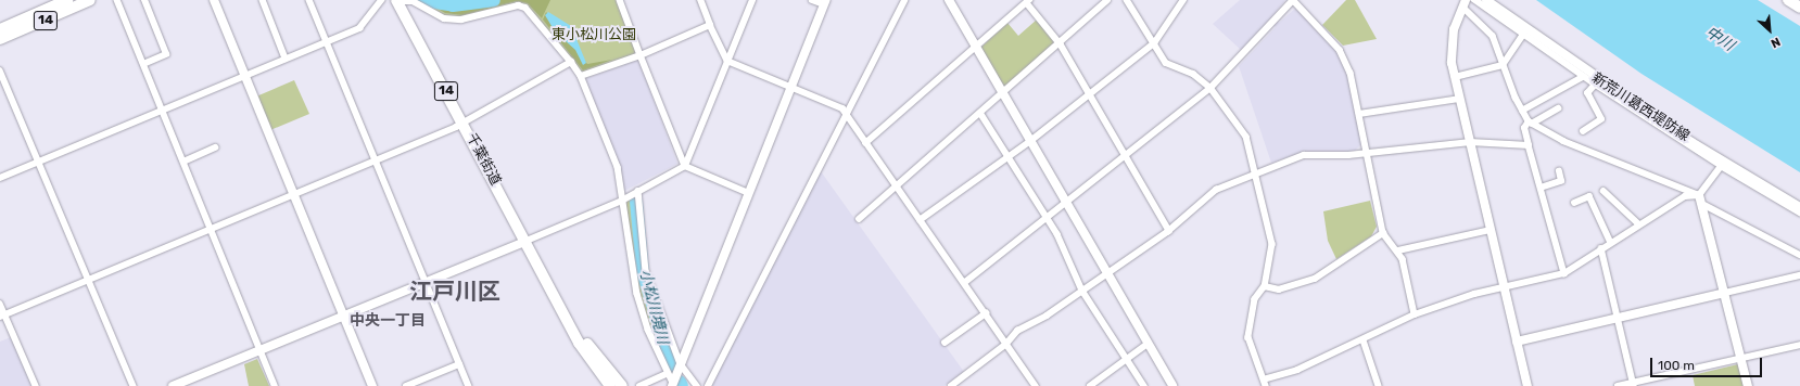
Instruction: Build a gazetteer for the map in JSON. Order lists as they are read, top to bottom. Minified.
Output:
{"streets":{"highway":["14","千葉街道"],"street":["新荒川葛西堤防線"]},"districts":["江戸川区","中央一丁目"],"water":["中川","小松川境川"],"parks":["東小松川公園"],"scale_bar":"100 m","north":"bottom right"}
